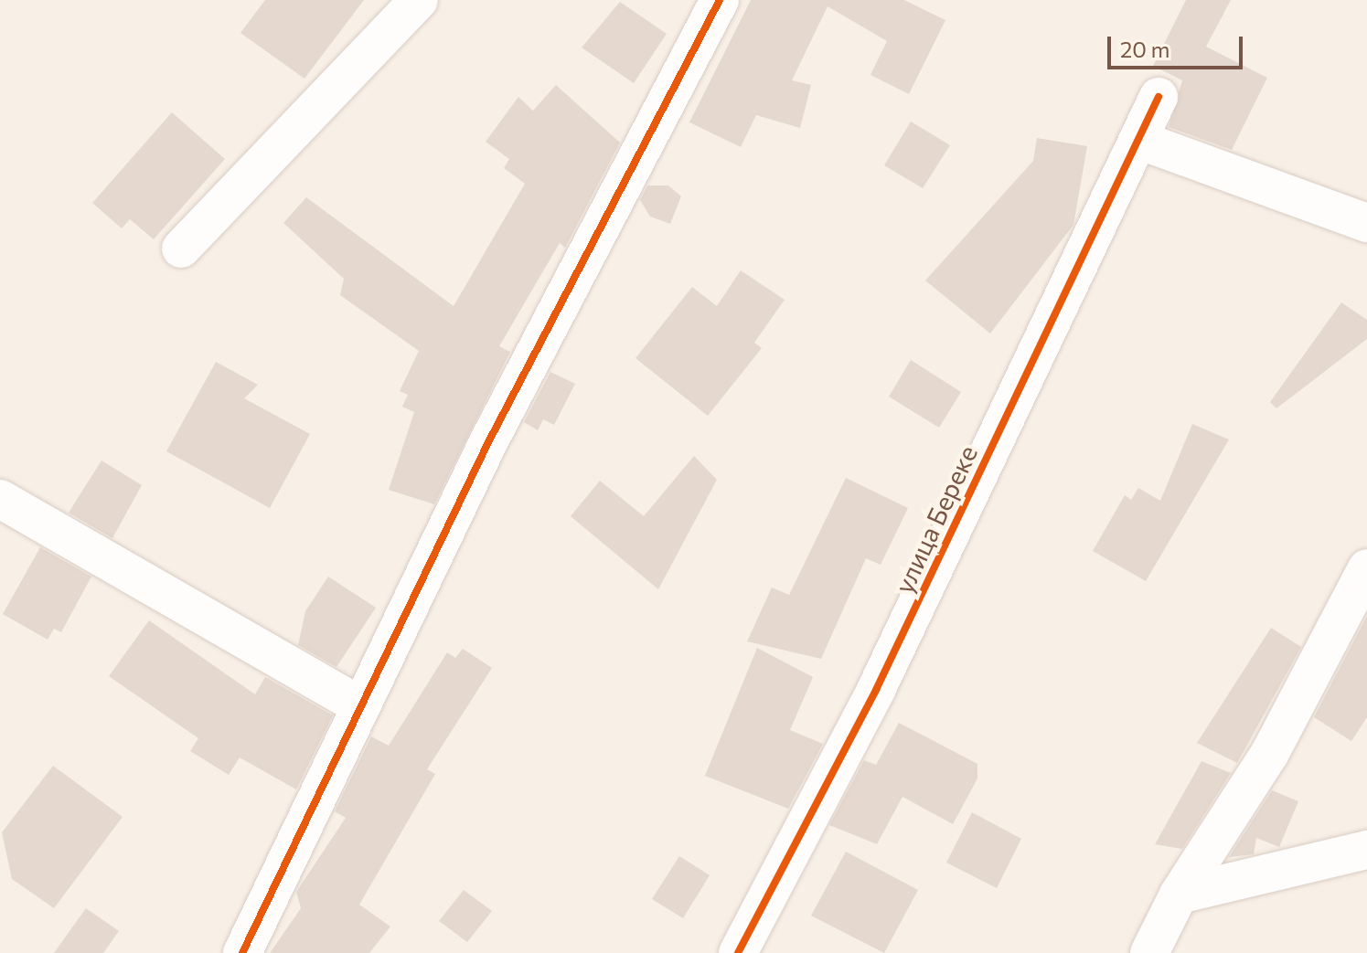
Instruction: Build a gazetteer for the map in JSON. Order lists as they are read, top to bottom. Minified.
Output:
{"streets":{"street":["улица Береке"]},"scale_bar":"20 m"}
